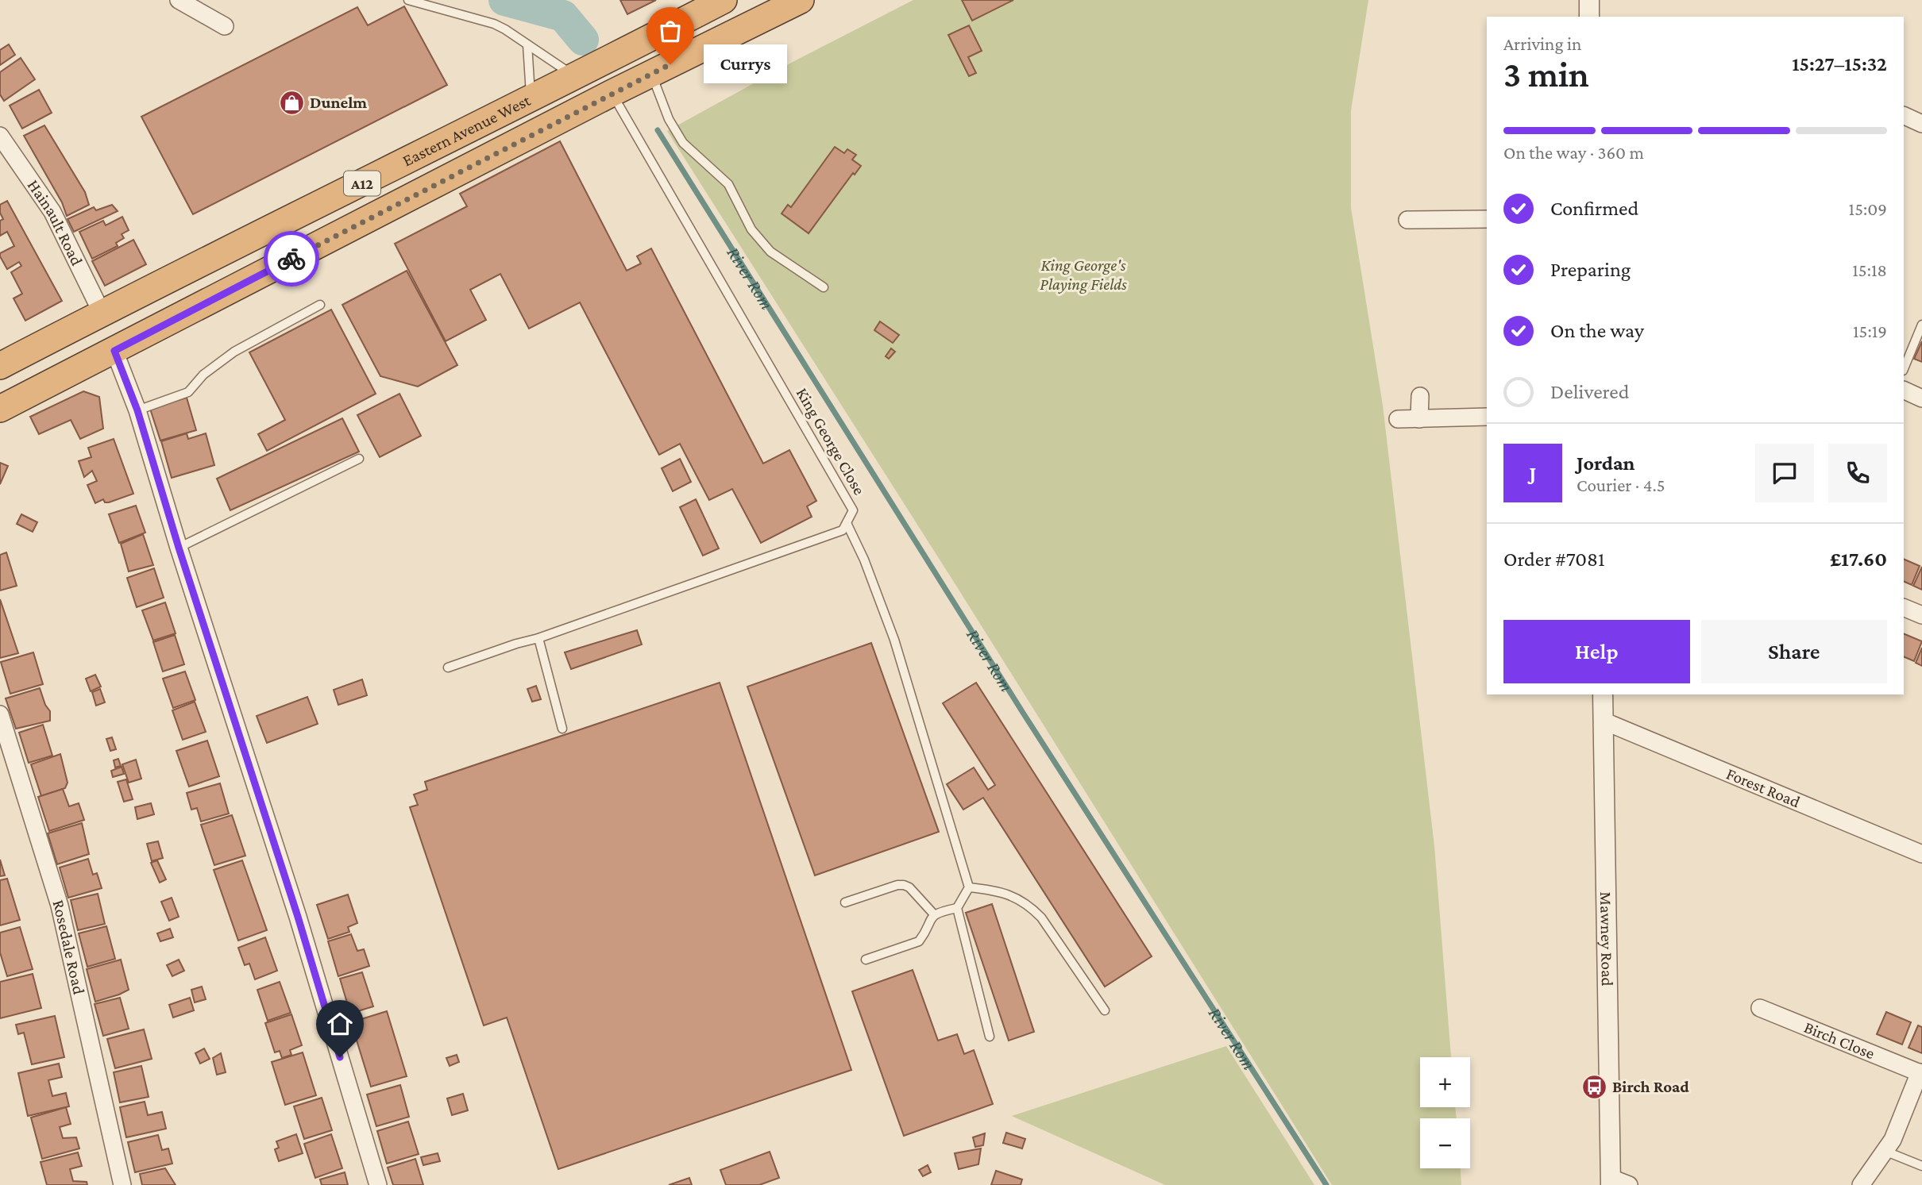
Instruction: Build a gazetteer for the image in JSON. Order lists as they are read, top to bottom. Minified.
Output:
{"streets":{"highway":["Eastern Avenue West","A12"],"street":["Hainault Road","Forest Road","Mawney Road","Rosedale Road","Birch Close"],"lane":["King George Close"]},"crossings":[["Eastern Avenue West","Hainault Road"],["Eastern Avenue West","King George Close"],["Forest Road","Mawney Road"]],"water":["River Rom"],"parks":["King George's Playing Fields"],"places":{"other":["Currys"],"shop":["Dunelm"],"bus stop":["Birch Road"]},"page":{"heading":["3 min","Arriving in","15:27–15:32"],"panel":["Jordan","Courier · 4.5","Order #7081","£17.60"],"bubble":"Currys","bar":"On the way · 360 m","list":[["Confirmed","15:09"],["Preparing","15:18"],["On the way","15:19"],"Delivered"],"round":"J","buttons":["Help","Share"],"map_buttons":["+","−"]}}
